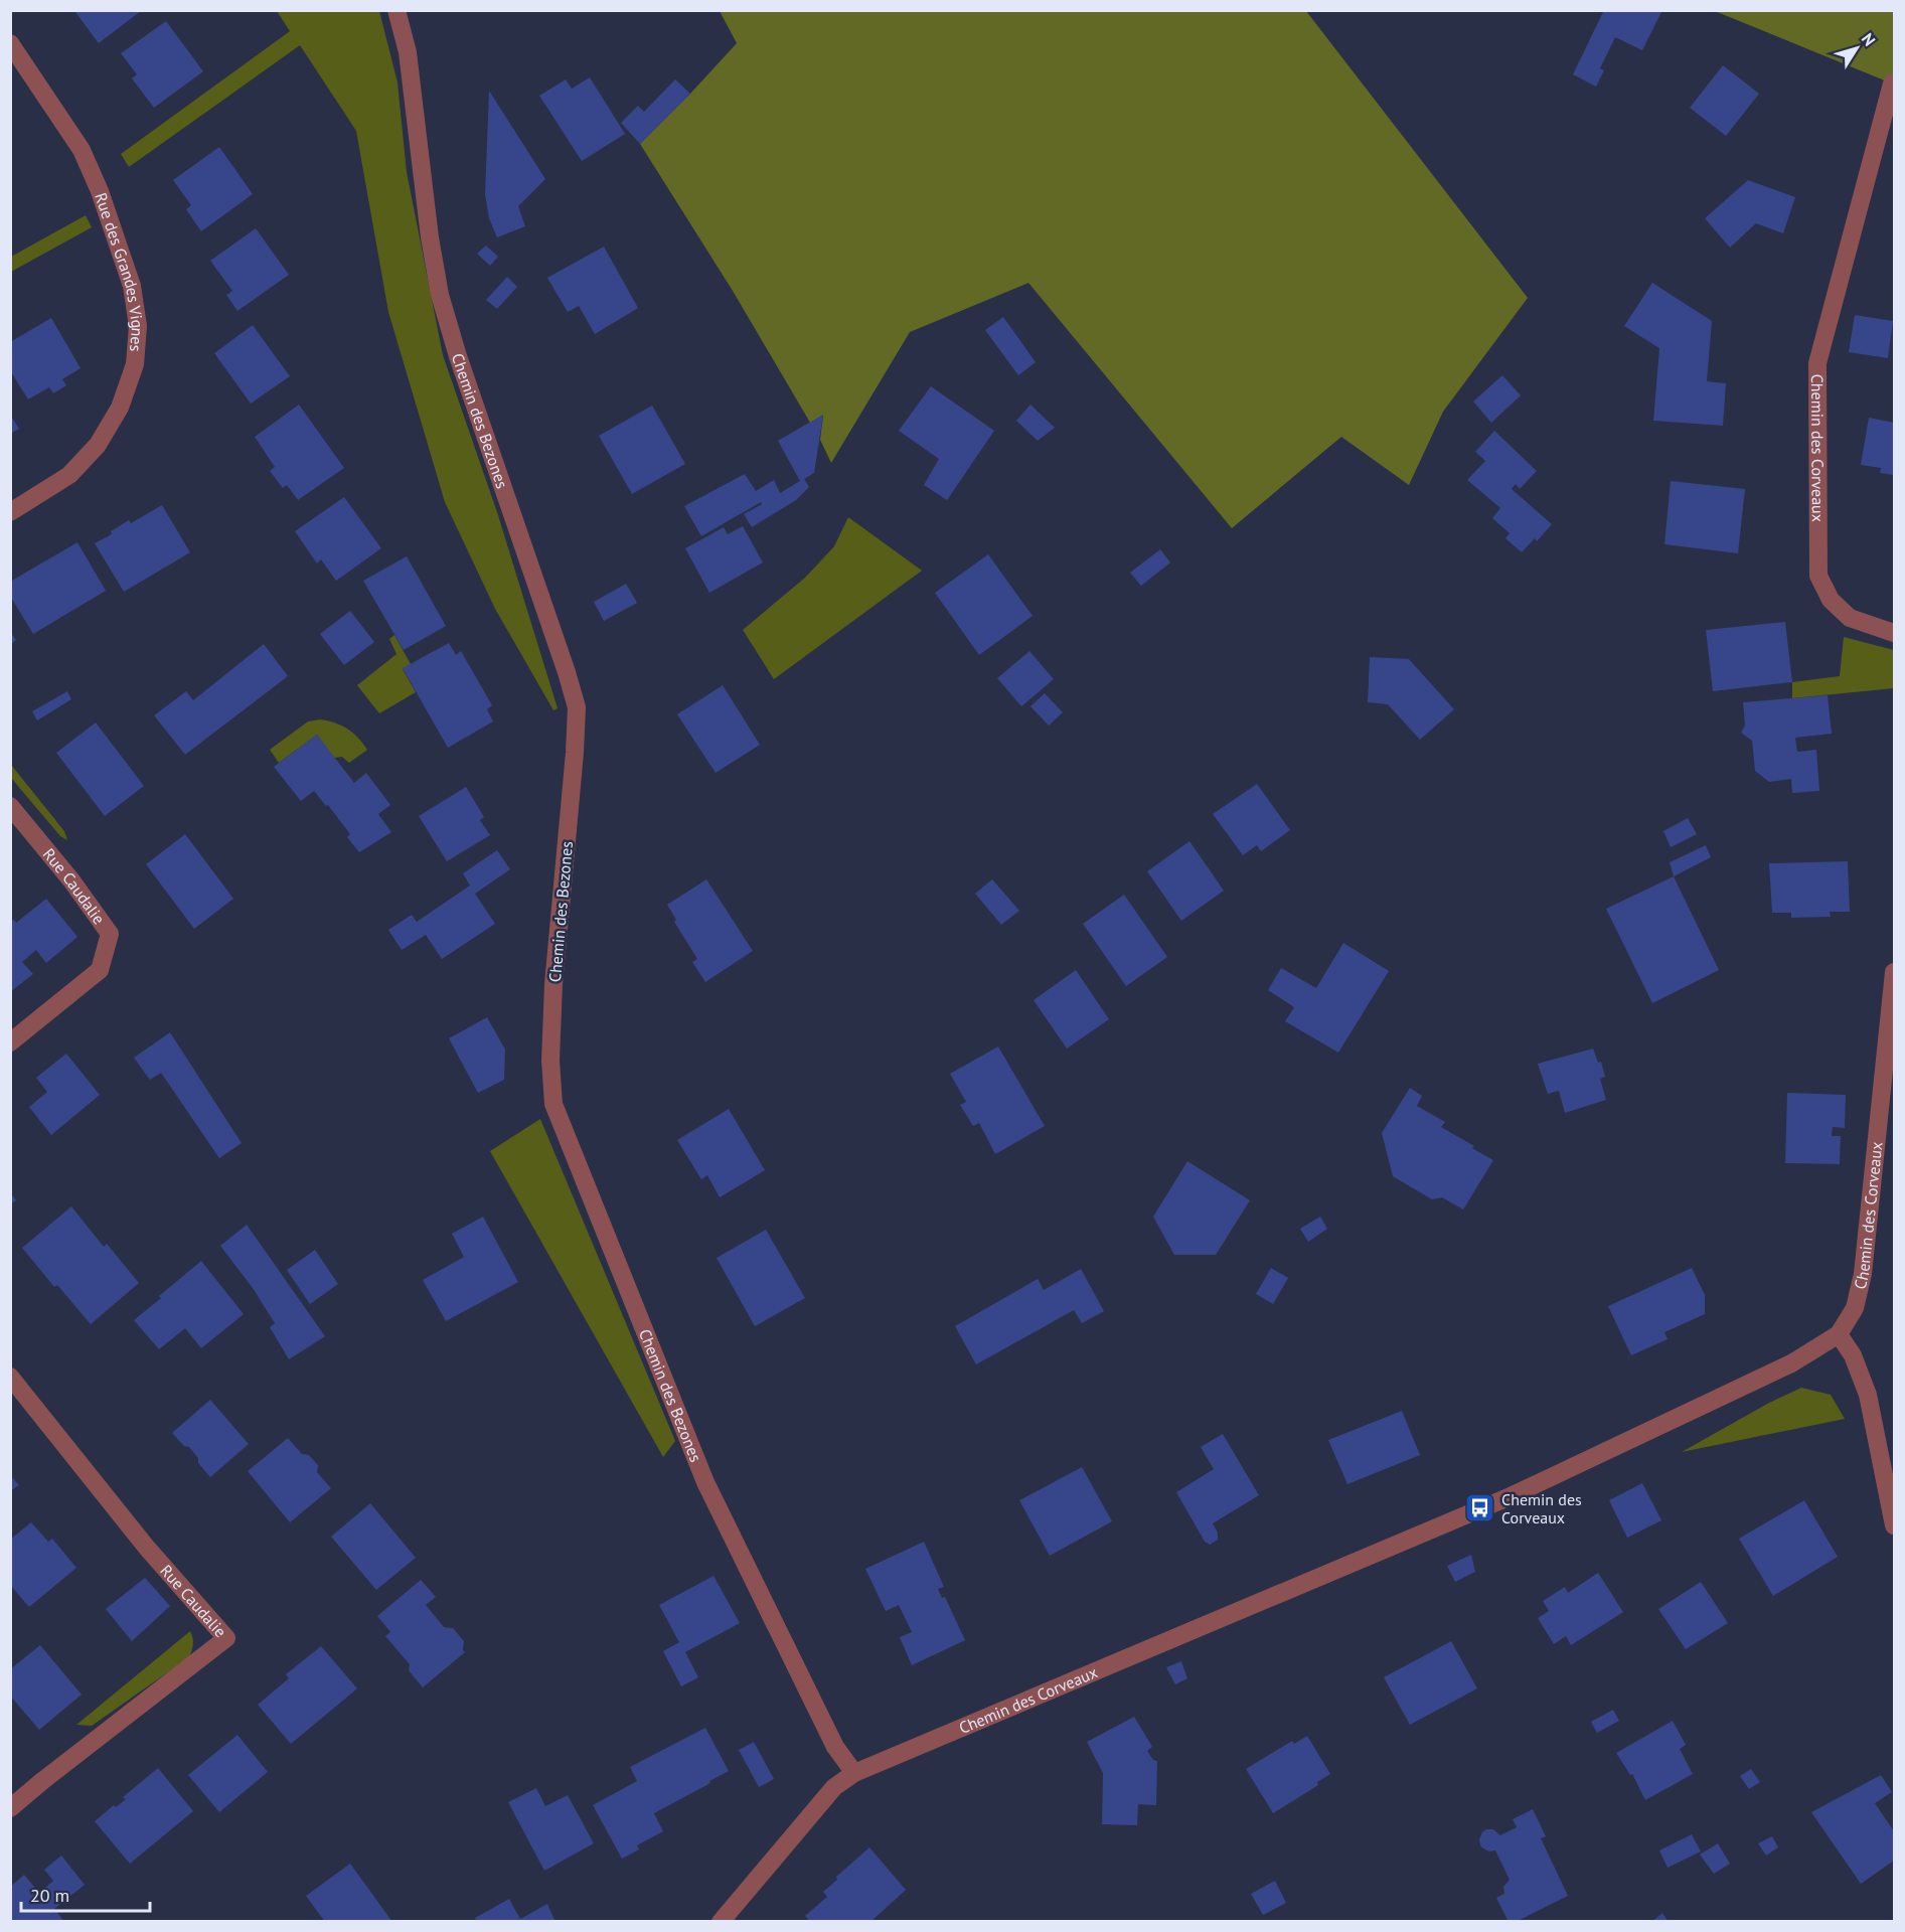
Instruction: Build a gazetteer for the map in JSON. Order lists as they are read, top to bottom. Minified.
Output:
{"streets":{"street":["Rue des Grandes Vignes","Chemin des Bezones","Chemin des Corveaux","Rue Caudalie"]},"crossings":[["Chemin des Bezones","Chemin des Corveaux"]],"places":{"bus stop":["Chemin des Corveaux"]},"scale_bar":"20 m","north":"top right"}
